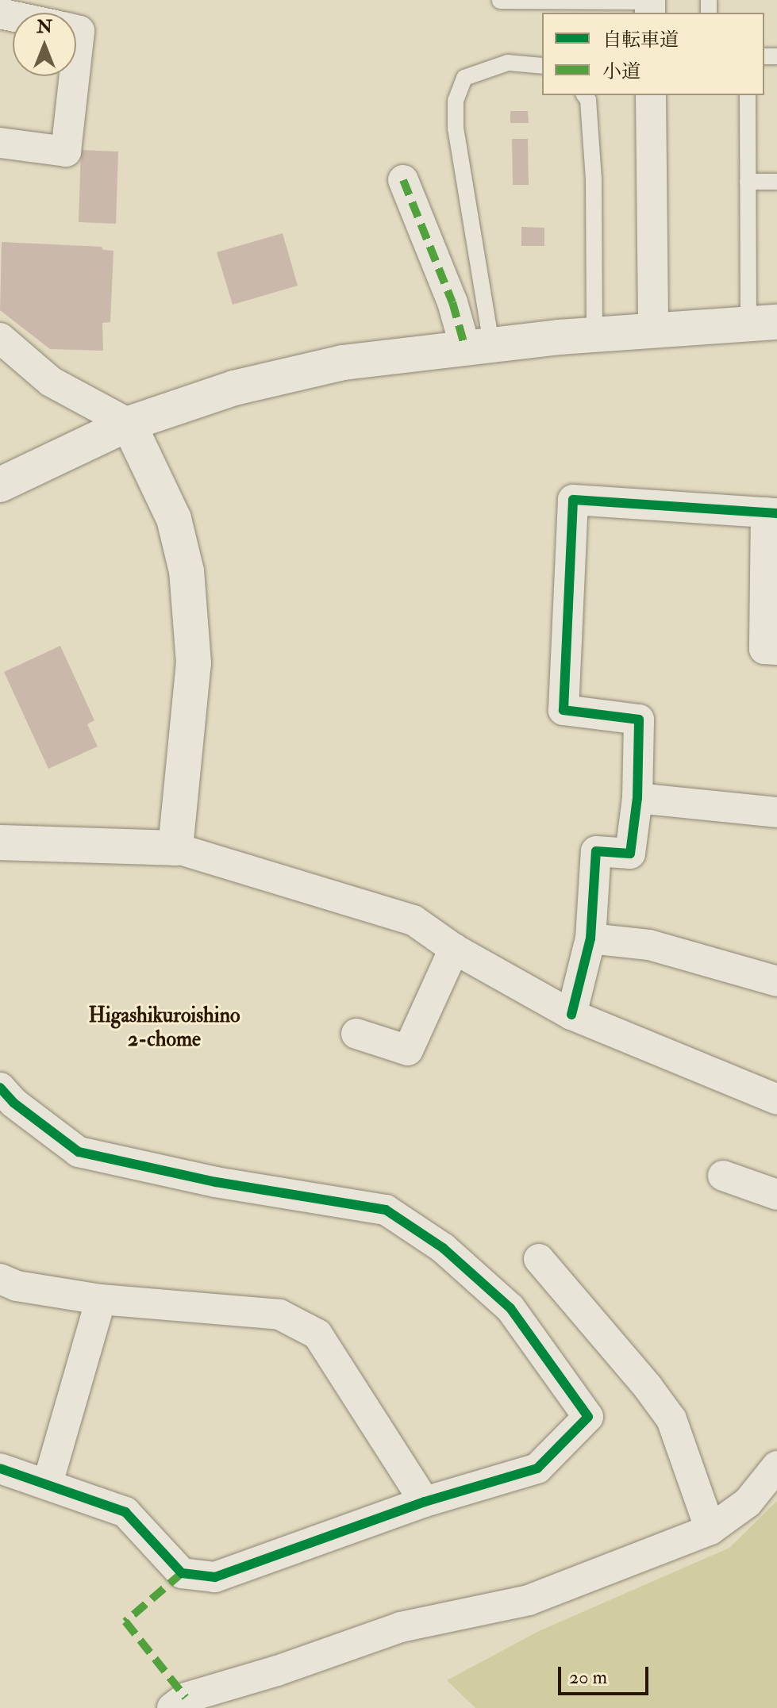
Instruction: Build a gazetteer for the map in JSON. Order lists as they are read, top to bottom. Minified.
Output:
{"districts":["Higashikuroishino 2-chome"],"legend":["自転車道","小道"],"scale_bar":"20 m","north":"top"}
